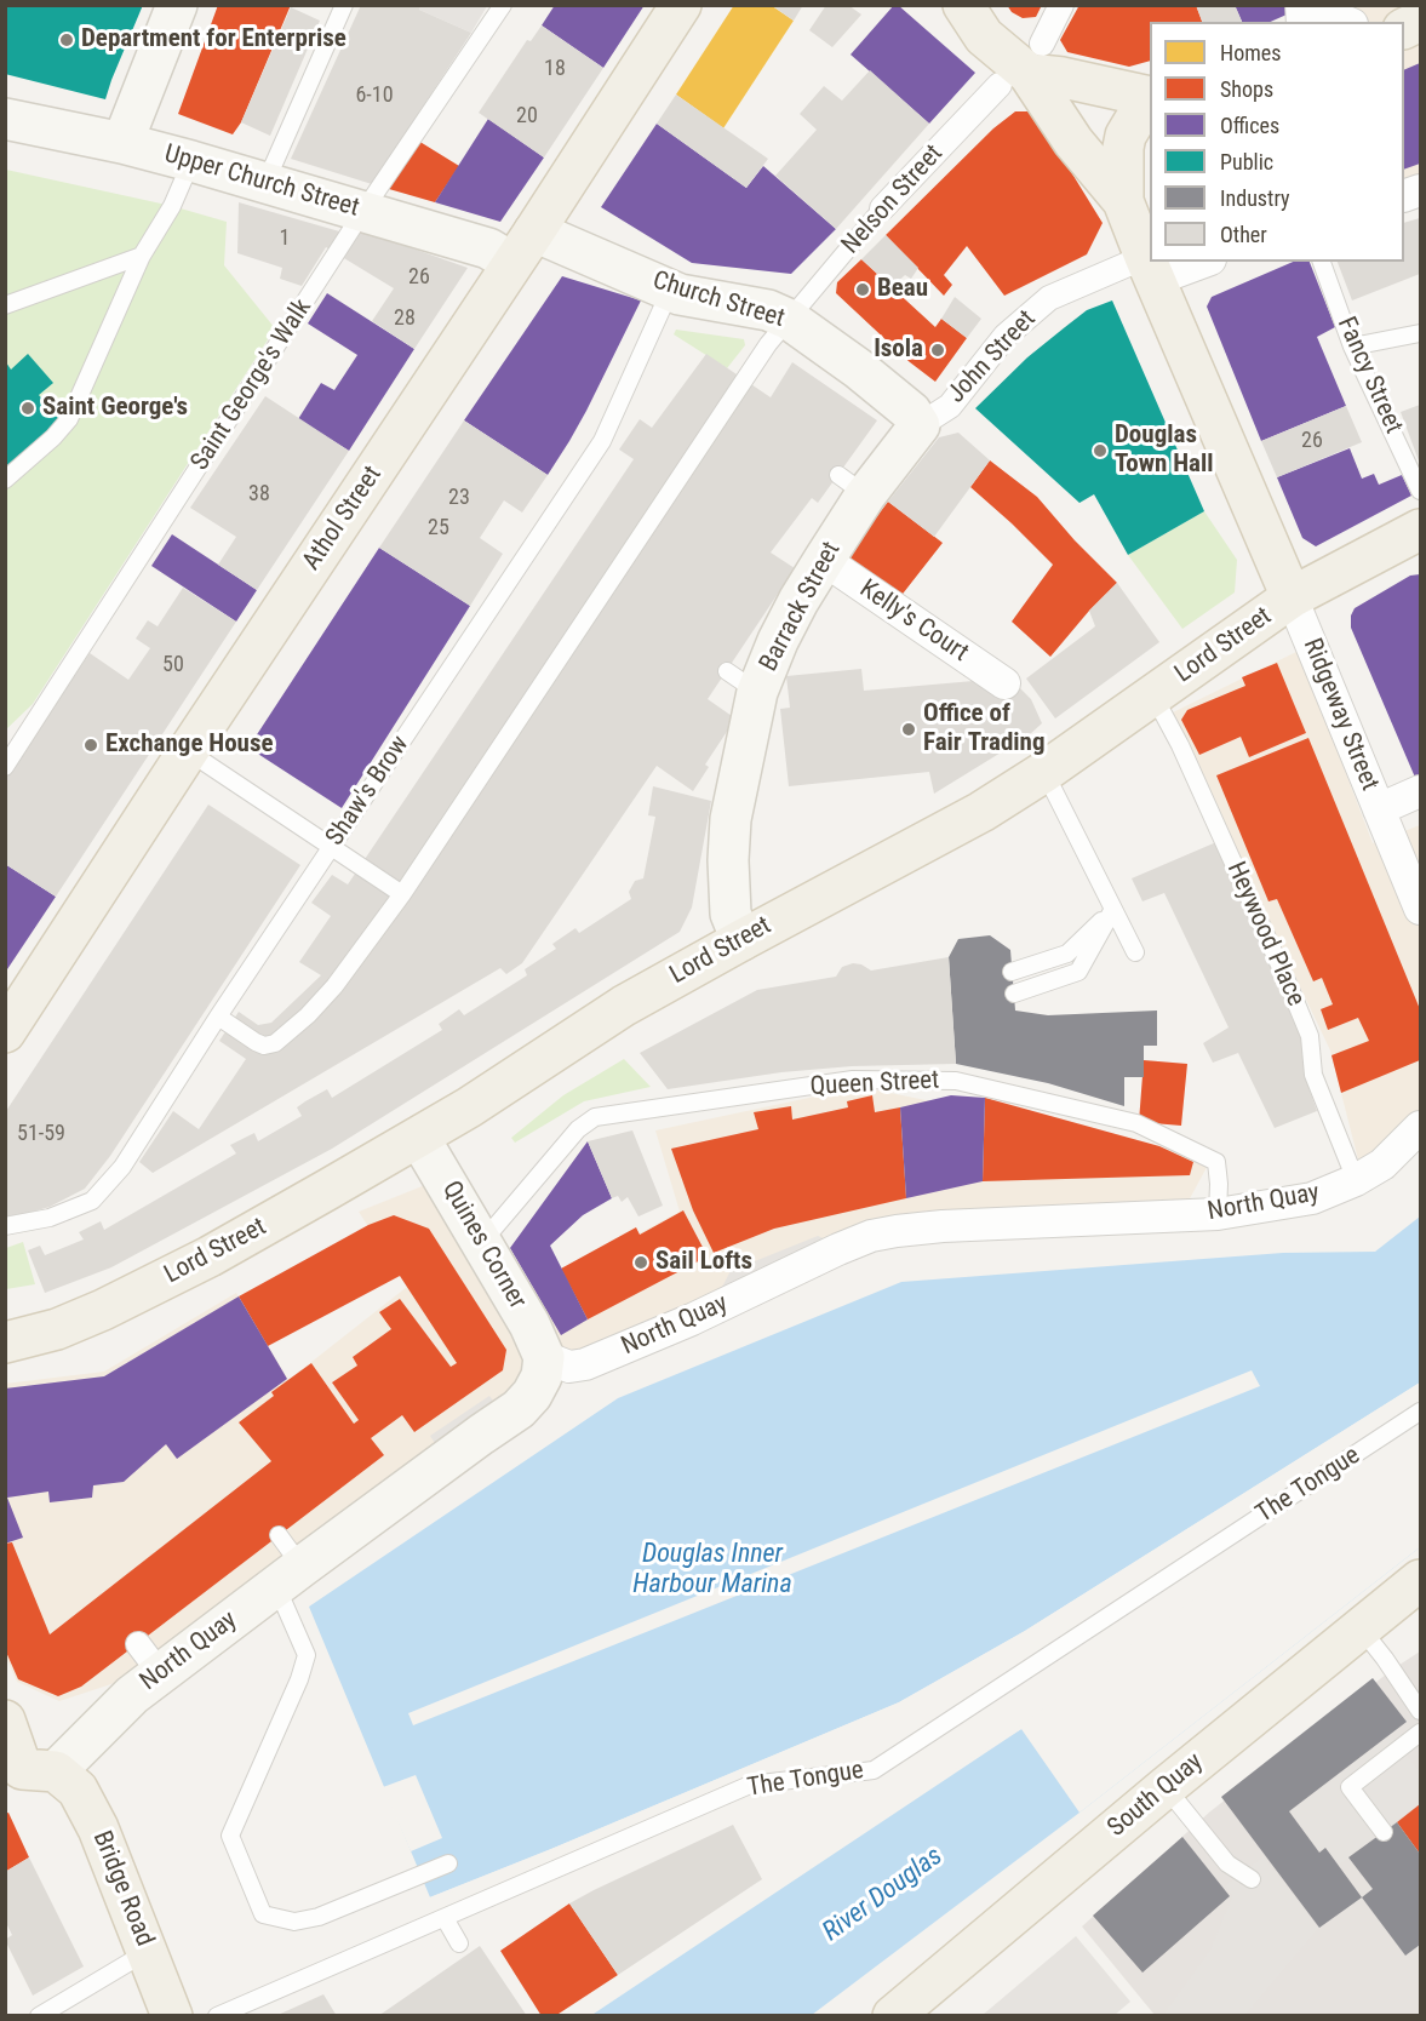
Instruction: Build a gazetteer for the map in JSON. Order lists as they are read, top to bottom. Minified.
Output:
{"streets":{"main road":["Upper Church Street","Church Street","Athol Street","Barrack Street","Lord Street","Ridgeway Street","North Quay","Quines Corner","South Quay","Bridge Road"],"street":["Nelson Street","John Street","Kelly's Court"],"lane":["Fancy Street","Saint George's Walk","Shaw's Brow","Heywood Place","Queen Street","The Tongue"]},"crossings":[["Upper Church Street","Church Street"],["Upper Church Street","Saint George's Walk"],["Upper Church Street","Athol Street"],["Nelson Street","Church Street"],["Nelson Street","Ridgeway Street"],["Nelson Street","Shaw's Brow"],["Church Street","John Street"],["Church Street","Athol Street"],["Church Street","Barrack Street"],["Church Street","Shaw's Brow"],["John Street","Barrack Street"],["John Street","Ridgeway Street"],["Barrack Street","Kelly's Court"],["Barrack Street","Lord Street"],["Lord Street","Ridgeway Street"],["Lord Street","Heywood Place"],["Lord Street","Quines Corner"],["Heywood Place","North Quay"],["Queen Street","North Quay"],["Queen Street","Quines Corner"],["North Quay","Quines Corner"],["North Quay","Bridge Road"]],"water":["Douglas Inner Harbour Marina","River Douglas"],"places":["Department for Enterprise","Beau","Isola","Saint George's","Douglas Town Hall","Office of Fair Trading","Exchange House","Sail Lofts"],"house_numbers":["18","6-10","20","1","26","28","26","38","23","25","50","51-59"],"legend":["Homes","Shops","Offices","Public","Industry","Other"]}
